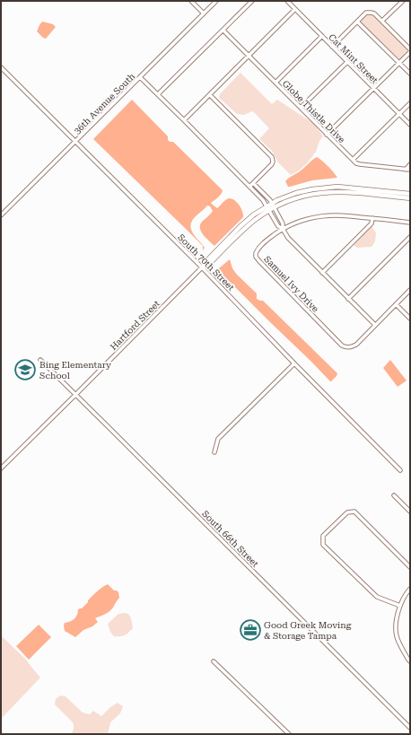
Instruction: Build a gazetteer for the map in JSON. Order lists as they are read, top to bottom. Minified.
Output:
{"streets":{"street":["Cat Mint Street","36th Avenue South","Globe Thistle Drive","South 70th Street","Samuel Ivy Drive","Hartford Street","South 66th Street"]},"crossings":[["36th Avenue South","South 70th Street"],["South 70th Street","Hartford Street"],["Hartford Street","South 66th Street"]],"places":{"school or university":["Bing Elementary School"],"office":["Good Greek Moving & Storage Tampa"]}}
